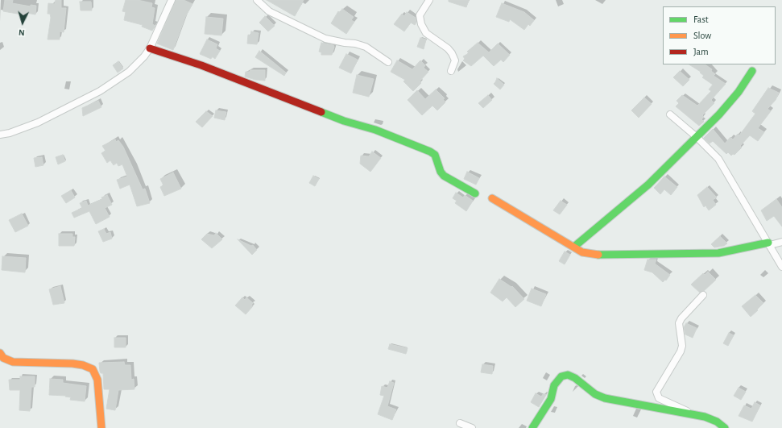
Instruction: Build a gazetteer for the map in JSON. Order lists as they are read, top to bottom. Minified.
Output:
{"legend":["Fast","Slow","Jam"],"north":"bottom"}
